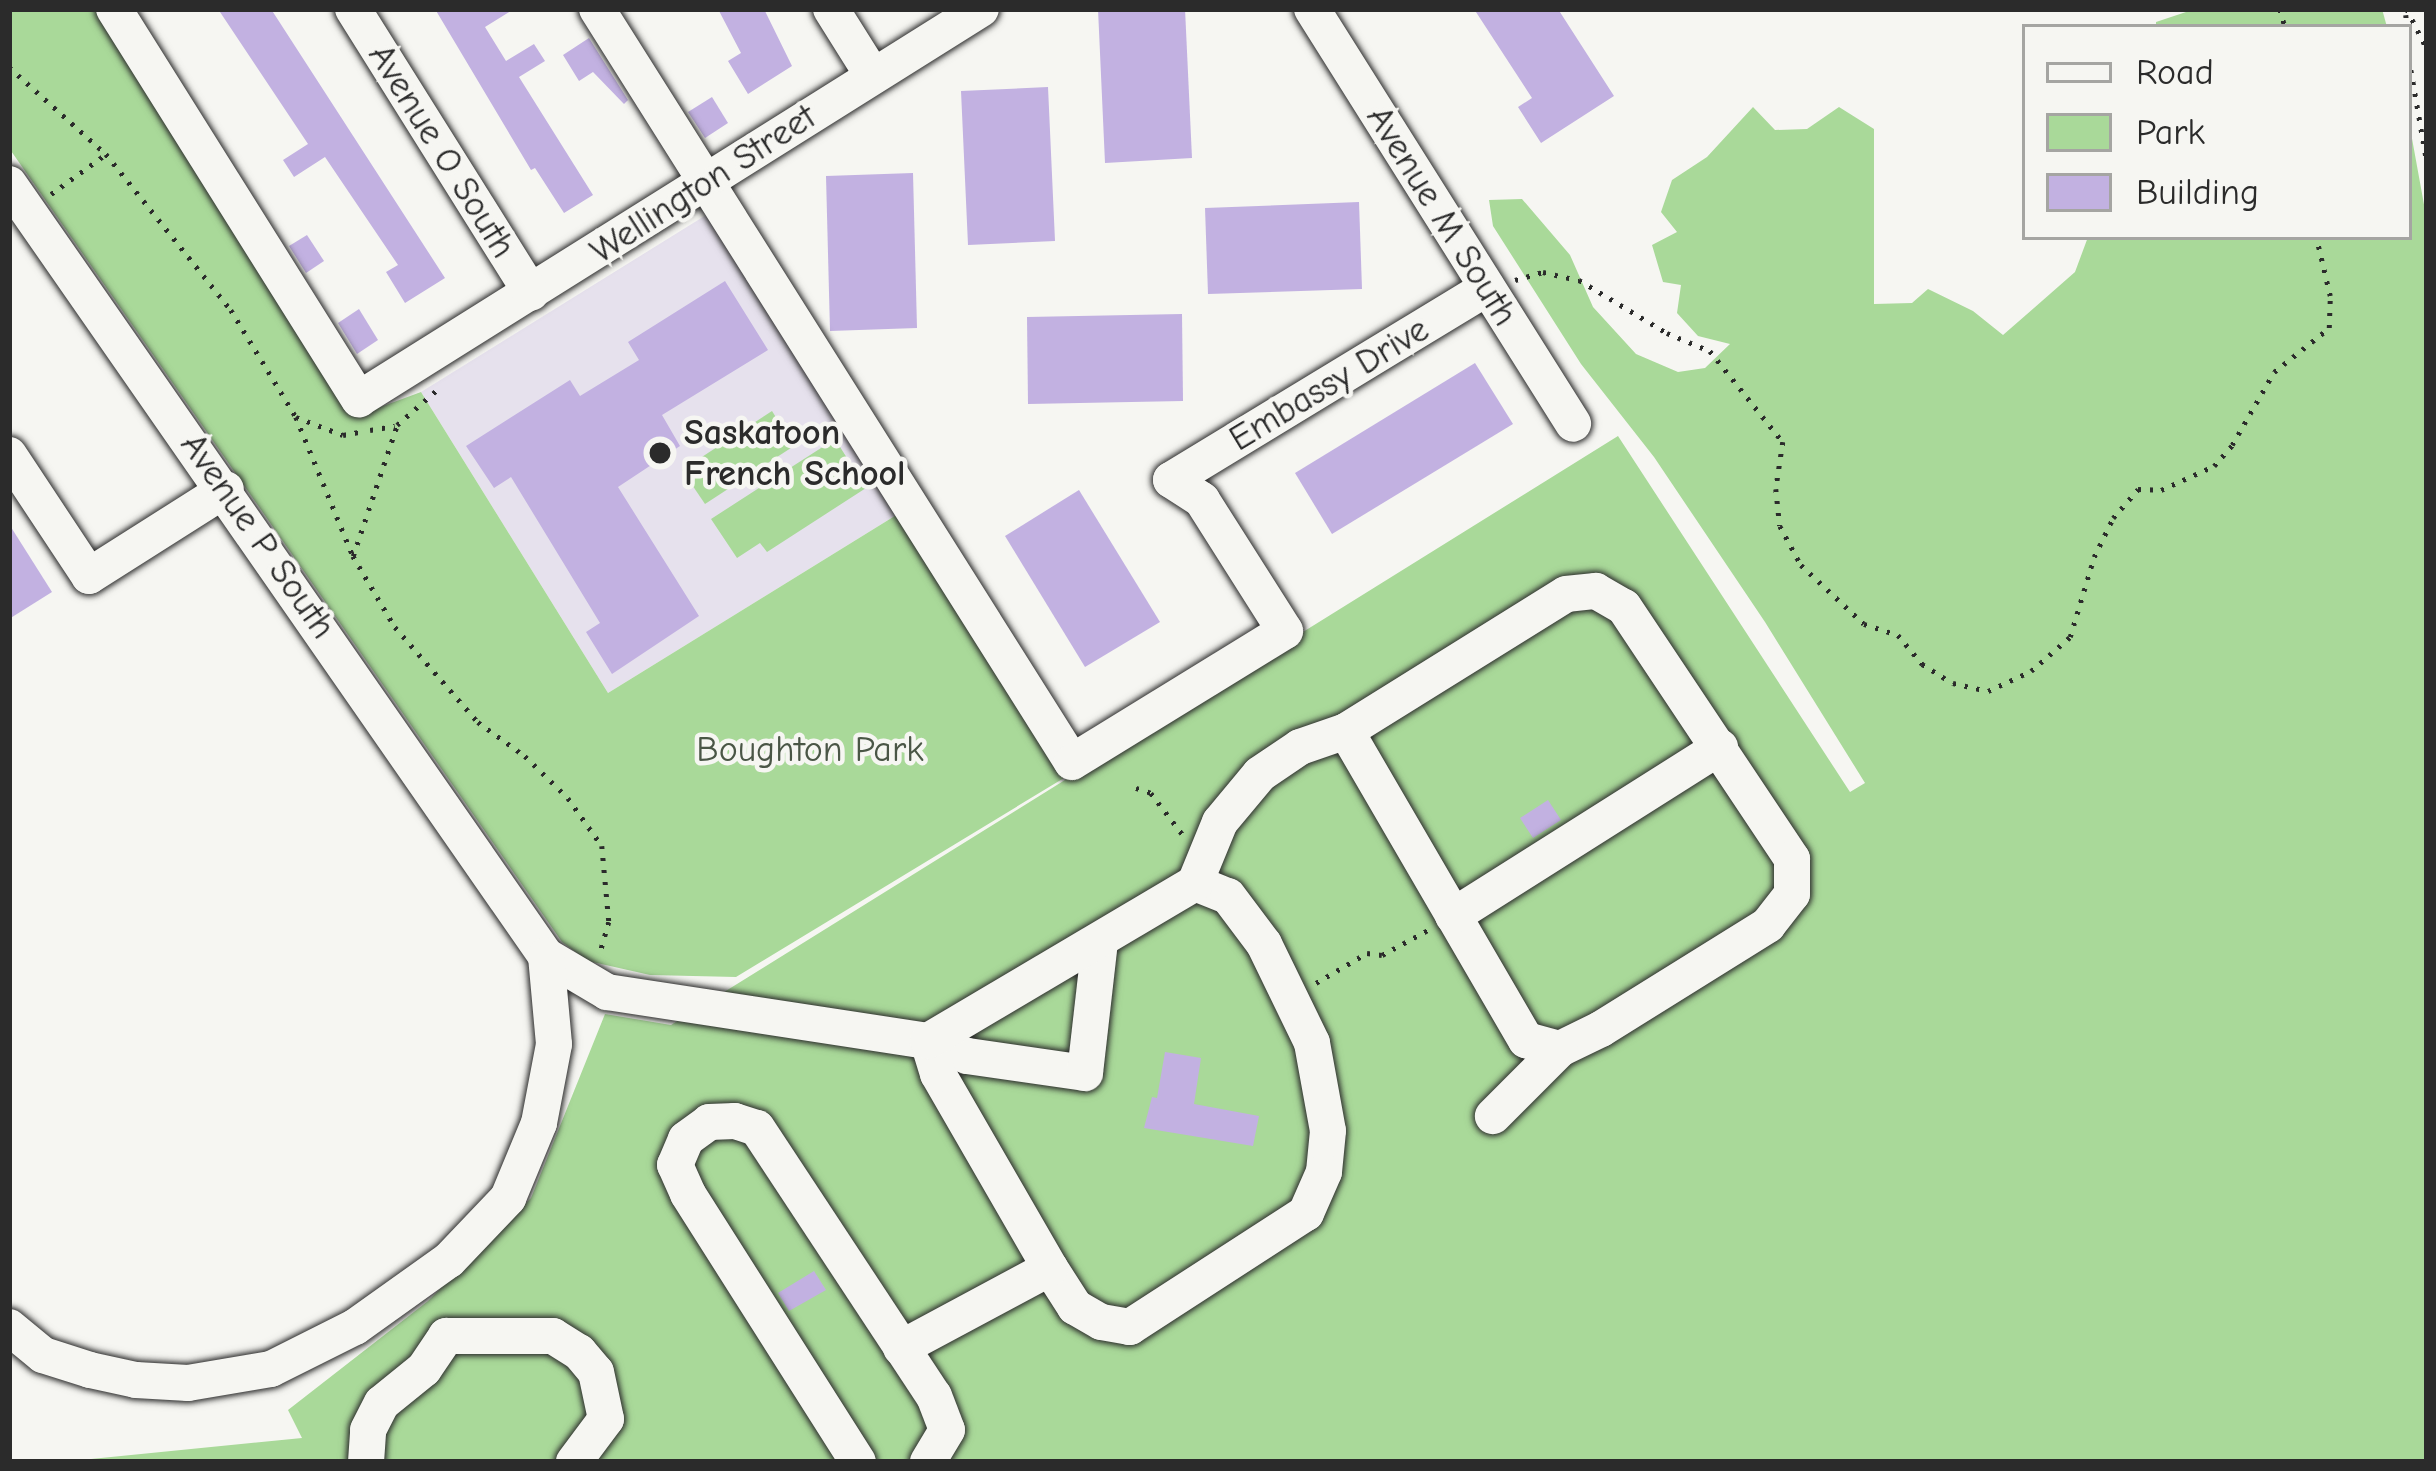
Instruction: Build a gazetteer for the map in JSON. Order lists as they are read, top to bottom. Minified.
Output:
{"streets":{"street":["Avenue O South","Wellington Street","Avenue M South","Embassy Drive","Avenue P South"]},"crossings":[["Avenue O South","Wellington Street"],["Wellington Street","Embassy Drive"],["Avenue M South","Embassy Drive"]],"parks":["Boughton Park"],"places":["Saskatoon French School"],"legend":["Road","Park","Building"]}
